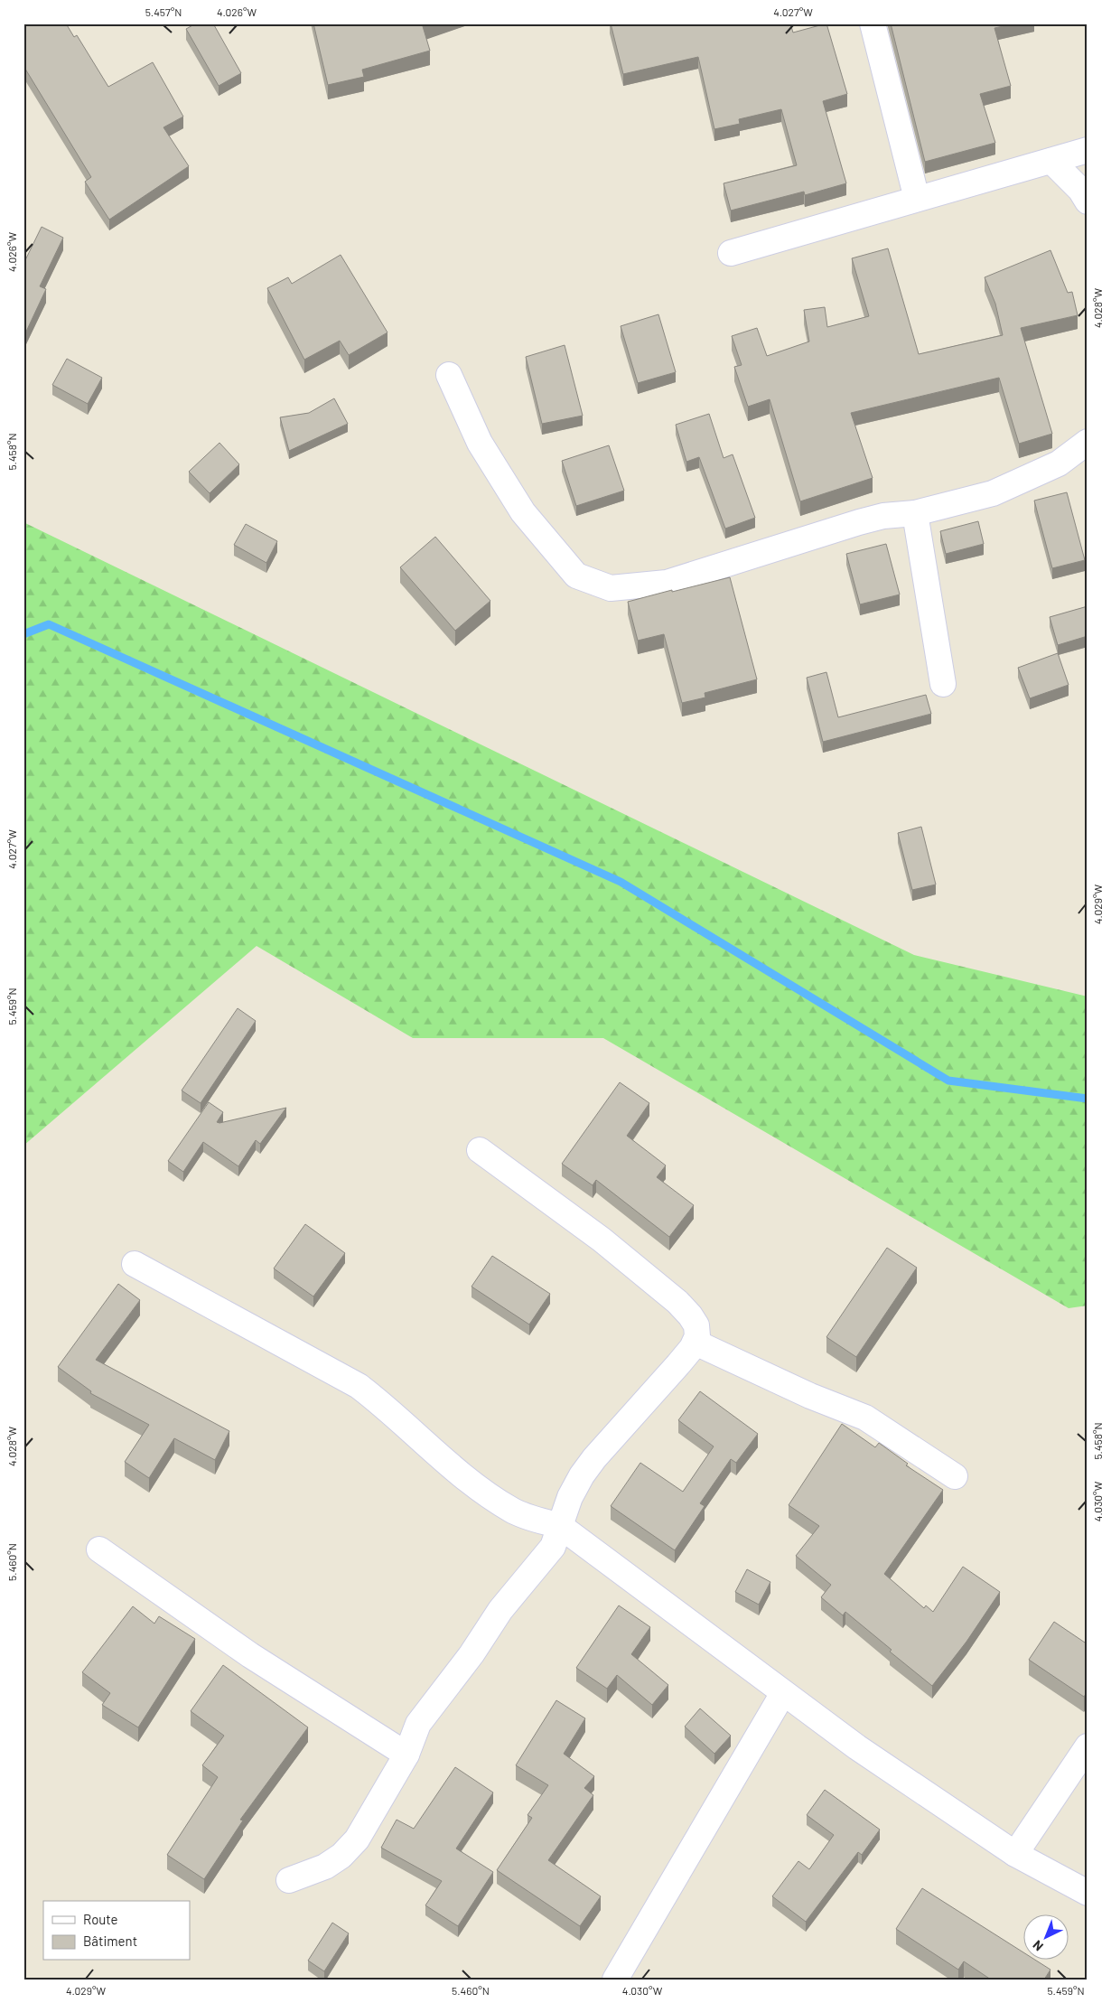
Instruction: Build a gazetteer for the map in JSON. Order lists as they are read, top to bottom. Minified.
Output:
{"legend":["Route","Bâtiment"],"north":"bottom left","coordinates":["5.457°N","4.026°W","4.027°W","4.028°W","5.458°N","4.029°W","5.459°N","4.030°W","5.460°N"]}
